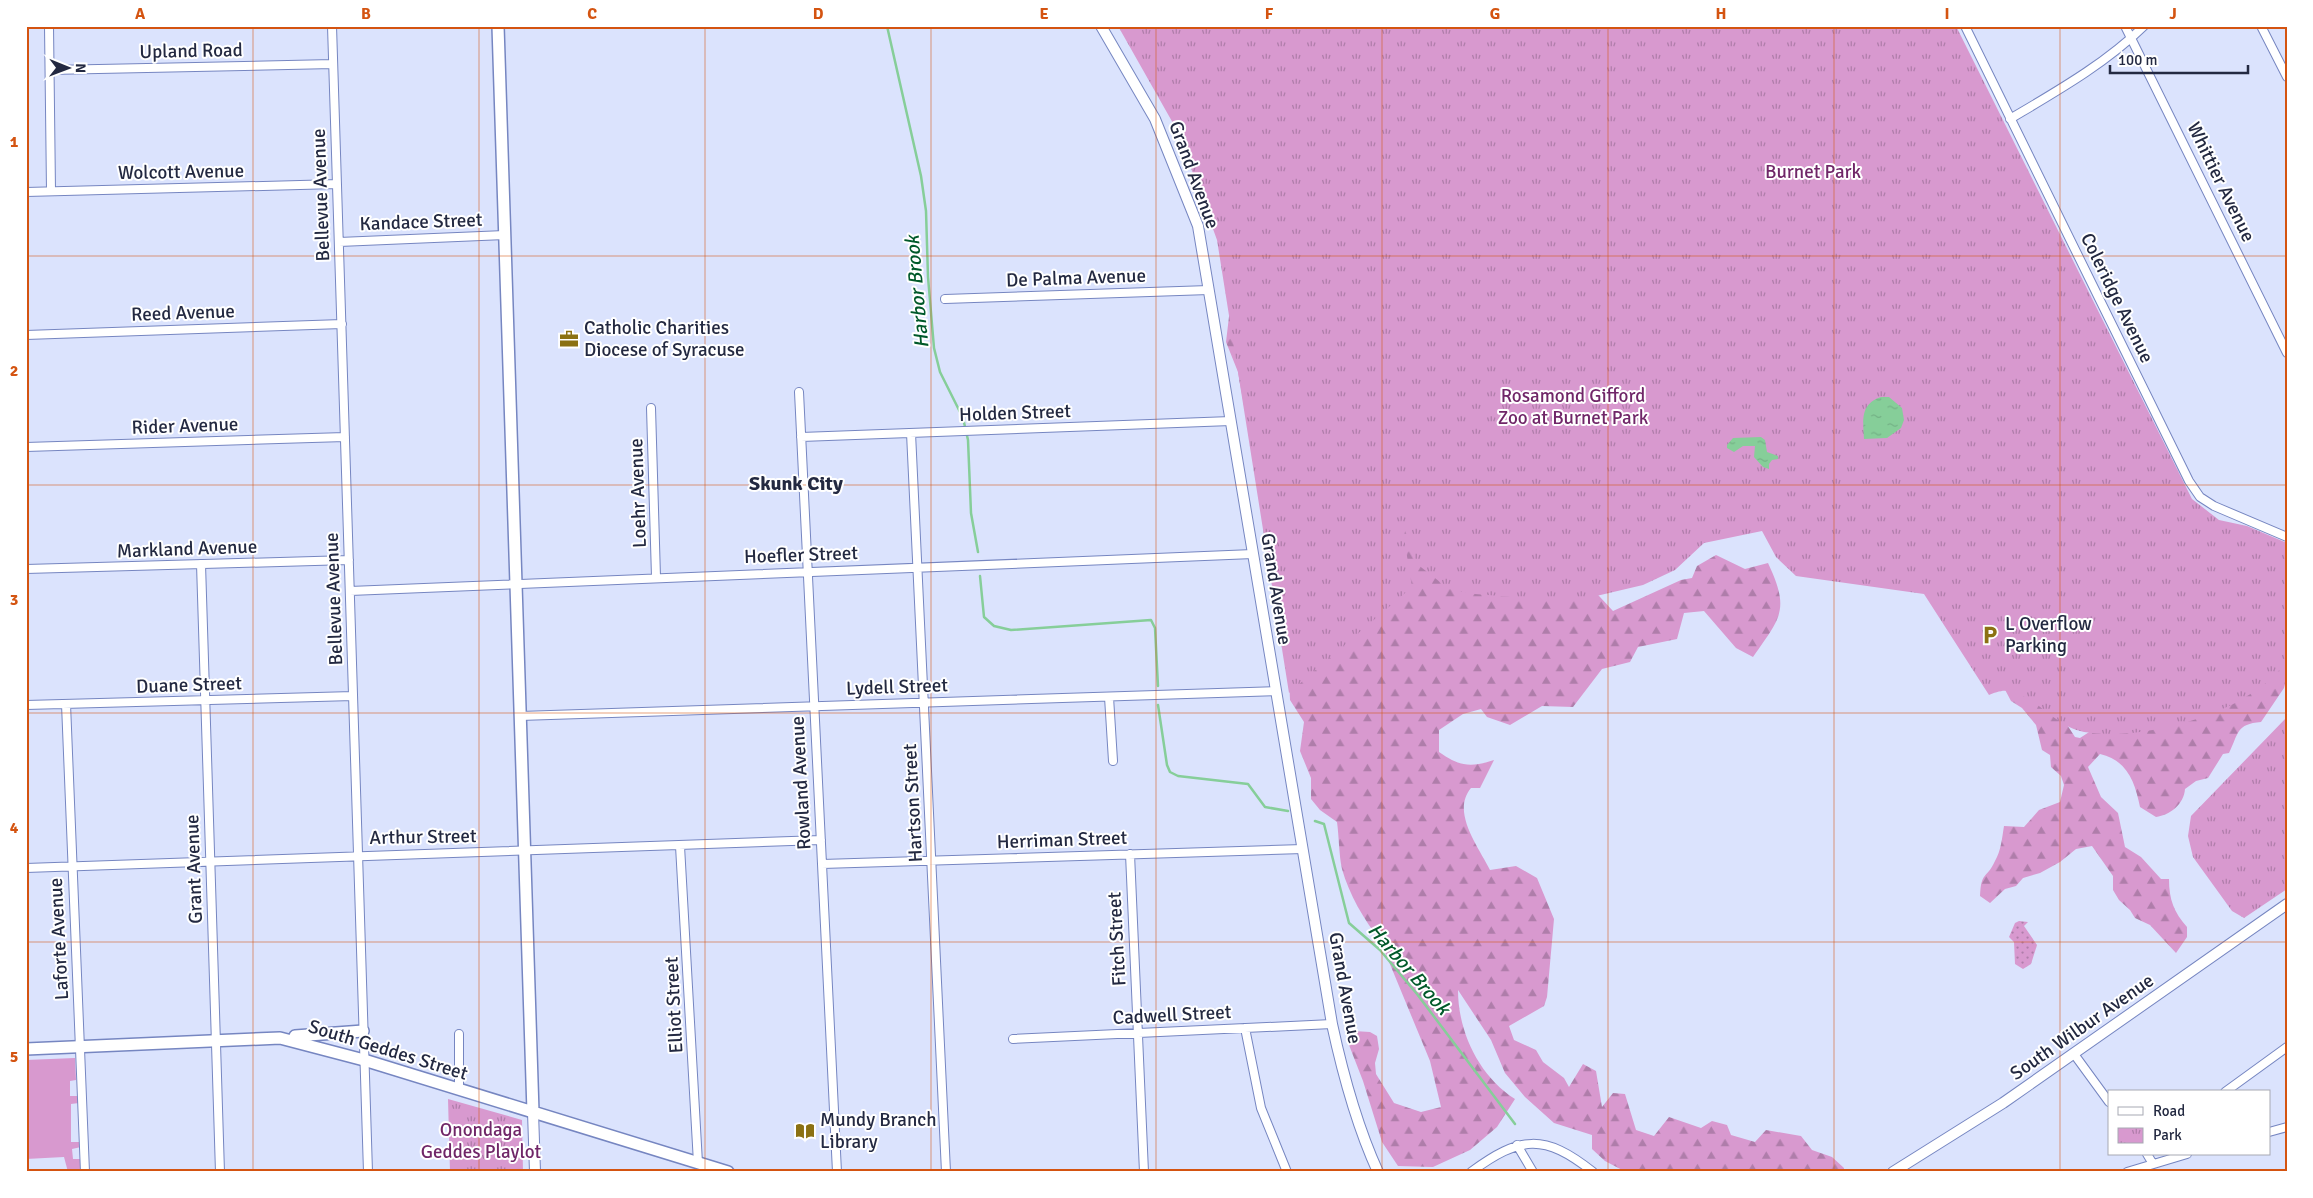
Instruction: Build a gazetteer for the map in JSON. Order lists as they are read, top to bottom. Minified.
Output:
{"streets":{"main road":["South Geddes Street"],"street":["Upland Road","Wolcott Avenue","Grand Avenue","Whittier Avenue","Bellevue Avenue","Kandace Street","De Palma Avenue","Coleridge Avenue","Reed Avenue","Holden Street","Rider Avenue","Loehr Avenue","Markland Avenue","Hoefler Street","Duane Street","Lydell Street","Rowland Avenue","Hartson Street","Arthur Street","Herriman Street","Grant Avenue","Laforte Avenue","Fitch Street","Elliot Street","Cadwell Street","South Wilbur Avenue"]},"crossings":[["Upland Road","Bellevue Avenue"],["Wolcott Avenue","Bellevue Avenue"],["Grand Avenue","De Palma Avenue"],["Grand Avenue","Holden Street"],["Grand Avenue","Hoefler Street"],["Grand Avenue","Lydell Street"],["Grand Avenue","Herriman Street"],["Grand Avenue","Cadwell Street"],["Bellevue Avenue","Kandace Street"],["Bellevue Avenue","Reed Avenue"],["Bellevue Avenue","Rider Avenue"],["Bellevue Avenue","Markland Avenue"],["Bellevue Avenue","Hoefler Street"],["Bellevue Avenue","Duane Street"],["Bellevue Avenue","Arthur Street"],["Bellevue Avenue","South Geddes Street"],["Holden Street","Rowland Avenue"],["Holden Street","Hartson Street"],["Loehr Avenue","Hoefler Street"],["Markland Avenue","Grant Avenue"],["Hoefler Street","Rowland Avenue"],["Hoefler Street","Hartson Street"],["Duane Street","Grant Avenue"],["Duane Street","Laforte Avenue"],["Lydell Street","Rowland Avenue"],["Lydell Street","Hartson Street"],["Rowland Avenue","Arthur Street"],["Rowland Avenue","Herriman Street"],["Hartson Street","Herriman Street"],["Arthur Street","Grant Avenue"],["Arthur Street","Laforte Avenue"],["Arthur Street","Elliot Street"],["Herriman Street","Fitch Street"],["Grant Avenue","South Geddes Street"],["Laforte Avenue","South Geddes Street"],["Fitch Street","Cadwell Street"],["Elliot Street","South Geddes Street"]],"districts":["Skunk City"],"water":["Harbor Brook"],"parks":["Burnet Park","Rosamond Gifford Zoo at Burnet Park","Onondaga Geddes Playlot"],"places":{"office":["Catholic Charities Diocese of Syracuse"],"parking":["L Overflow Parking"],"library":["Mundy Branch Library"]},"legend":["Road","Park"],"scale_bar":"100 m","north":"right","grid":{"columns":["A","B","C","D","E","F","G","H","I","J"],"rows":["1","2","3","4","5"]}}
